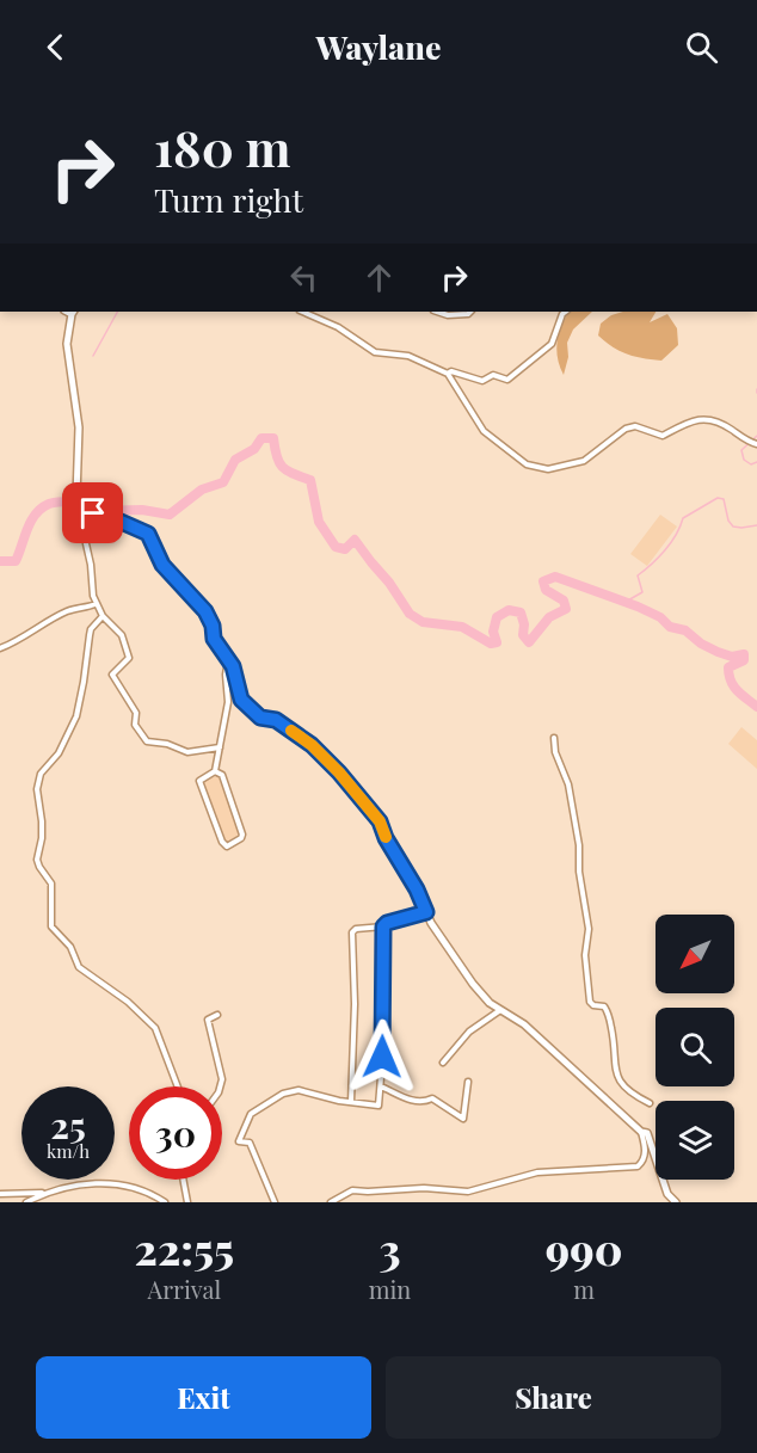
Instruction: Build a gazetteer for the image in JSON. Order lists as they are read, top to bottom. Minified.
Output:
{"north":"bottom left","page":{"header":"Waylane","turn":["180 m","Turn right"],"speed":"25 km/h","limit":"30","eta":["22:55","Arrival","3","min","990","m"],"buttons":["Exit","Share"]}}
